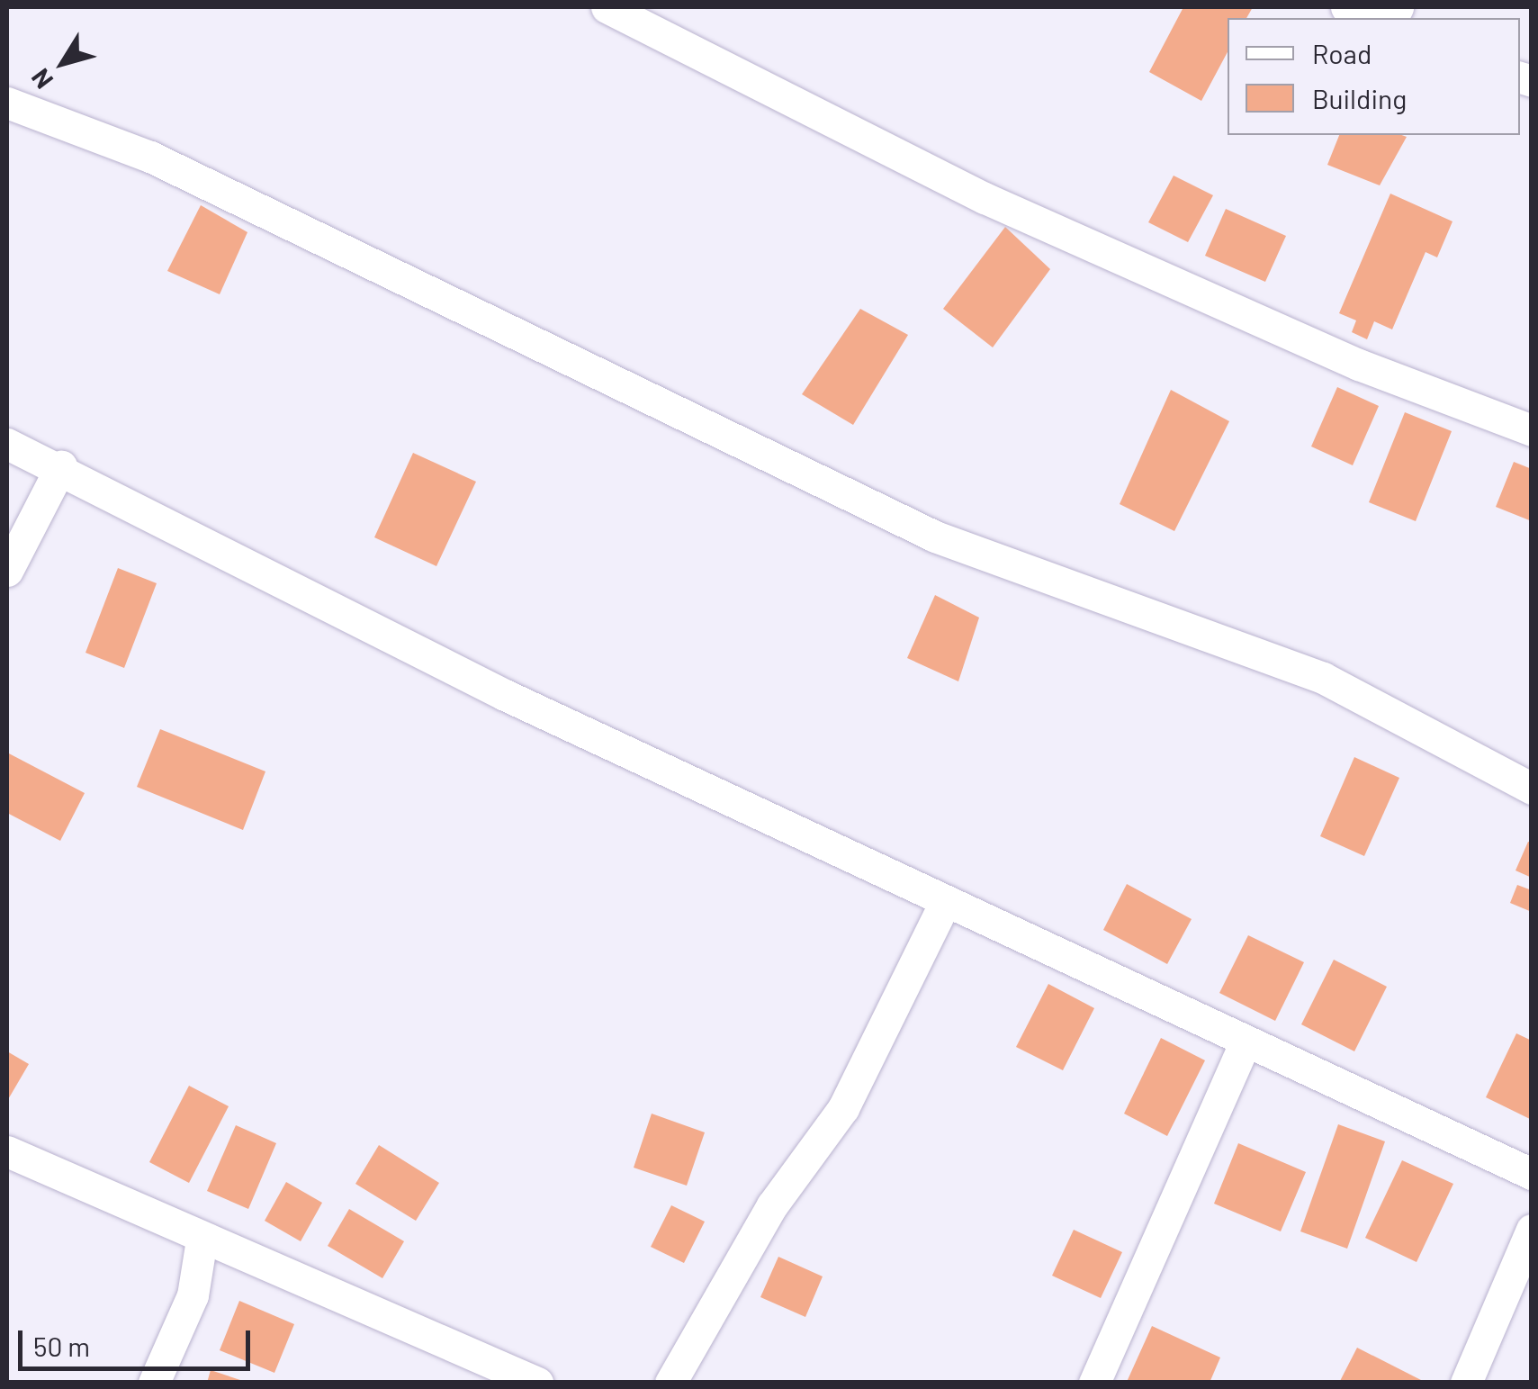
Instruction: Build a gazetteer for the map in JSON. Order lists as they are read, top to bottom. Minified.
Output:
{"legend":["Road","Building"],"scale_bar":"50 m","north":"bottom left"}
